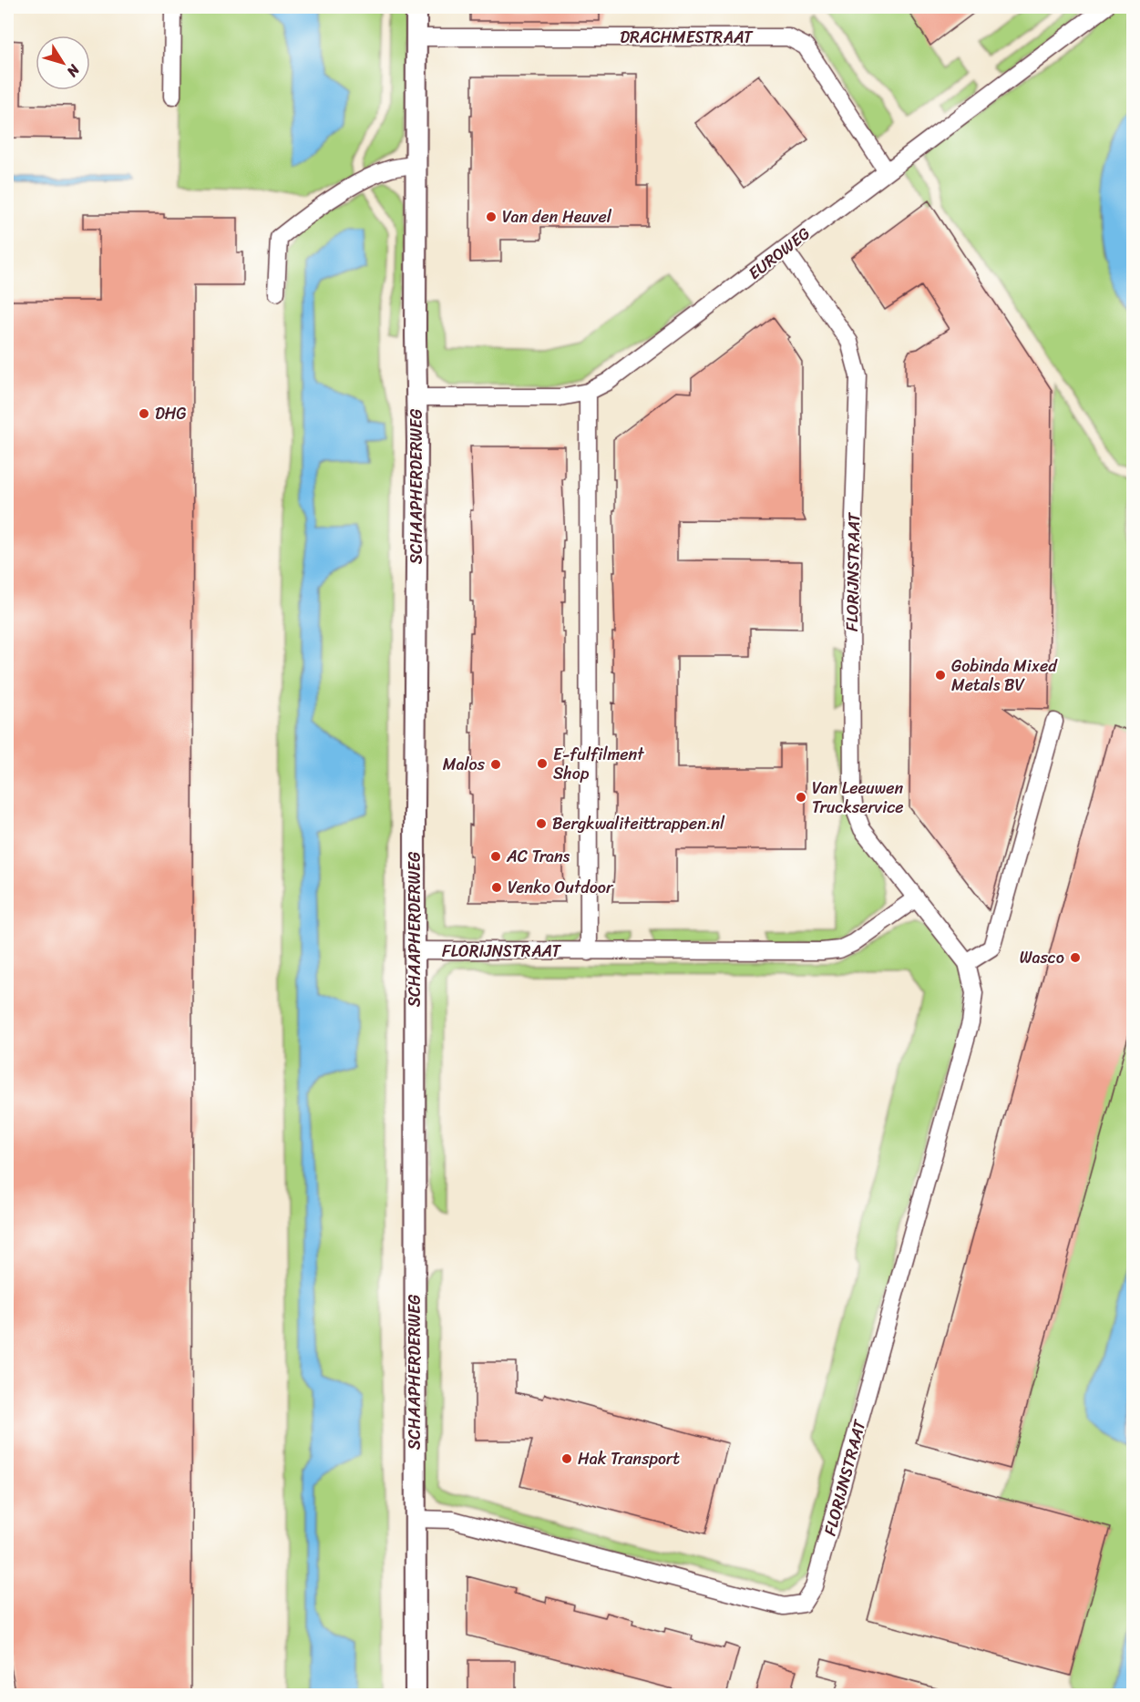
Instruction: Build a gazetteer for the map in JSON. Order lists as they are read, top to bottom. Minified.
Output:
{"streets":{"street":["DRACHMESTRAAT","EUROWEG","SCHAAPHERDERWEG","FLORIJNSTRAAT"]},"crossings":[["DRACHMESTRAAT","EUROWEG"],["DRACHMESTRAAT","SCHAAPHERDERWEG"],["EUROWEG","SCHAAPHERDERWEG"],["EUROWEG","FLORIJNSTRAAT"],["SCHAAPHERDERWEG","FLORIJNSTRAAT"]],"places":["Van den Heuvel","DHG","Gobinda Mixed Metals BV","E-fulfilment Shop","Malos","Van Leeuwen Truckservice","Bergkwaliteittrappen.nl","AC Trans","Venko Outdoor","Wasco","Hak Transport"],"north":"bottom right"}
